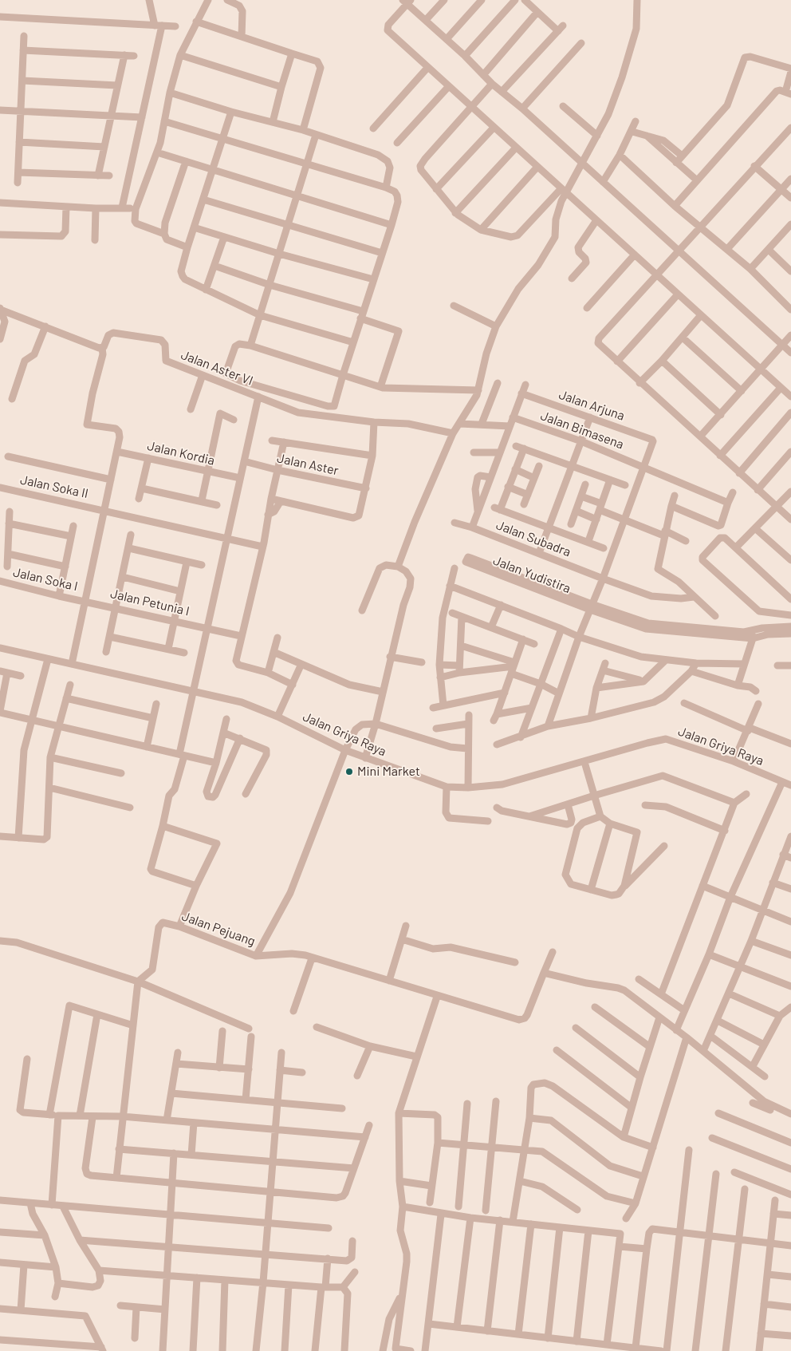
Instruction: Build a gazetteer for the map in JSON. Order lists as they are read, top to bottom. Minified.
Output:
{"streets":{"street":["Jalan Aster VI","Jalan Arjuna","Jalan Bimasena","Jalan Kordia","Jalan Aster","Jalan Soka II","Jalan Subadra","Jalan Yudistira","Jalan Soka I","Jalan Petunia I","Jalan Griya Raya","Jalan Pejuang"]},"crossings":[["Jalan Arjuna","Jalan Bimasena"],["Jalan Soka I","Jalan Petunia I"],["Jalan Griya Raya","Jalan Pejuang"]],"places":["Mini Market"]}
